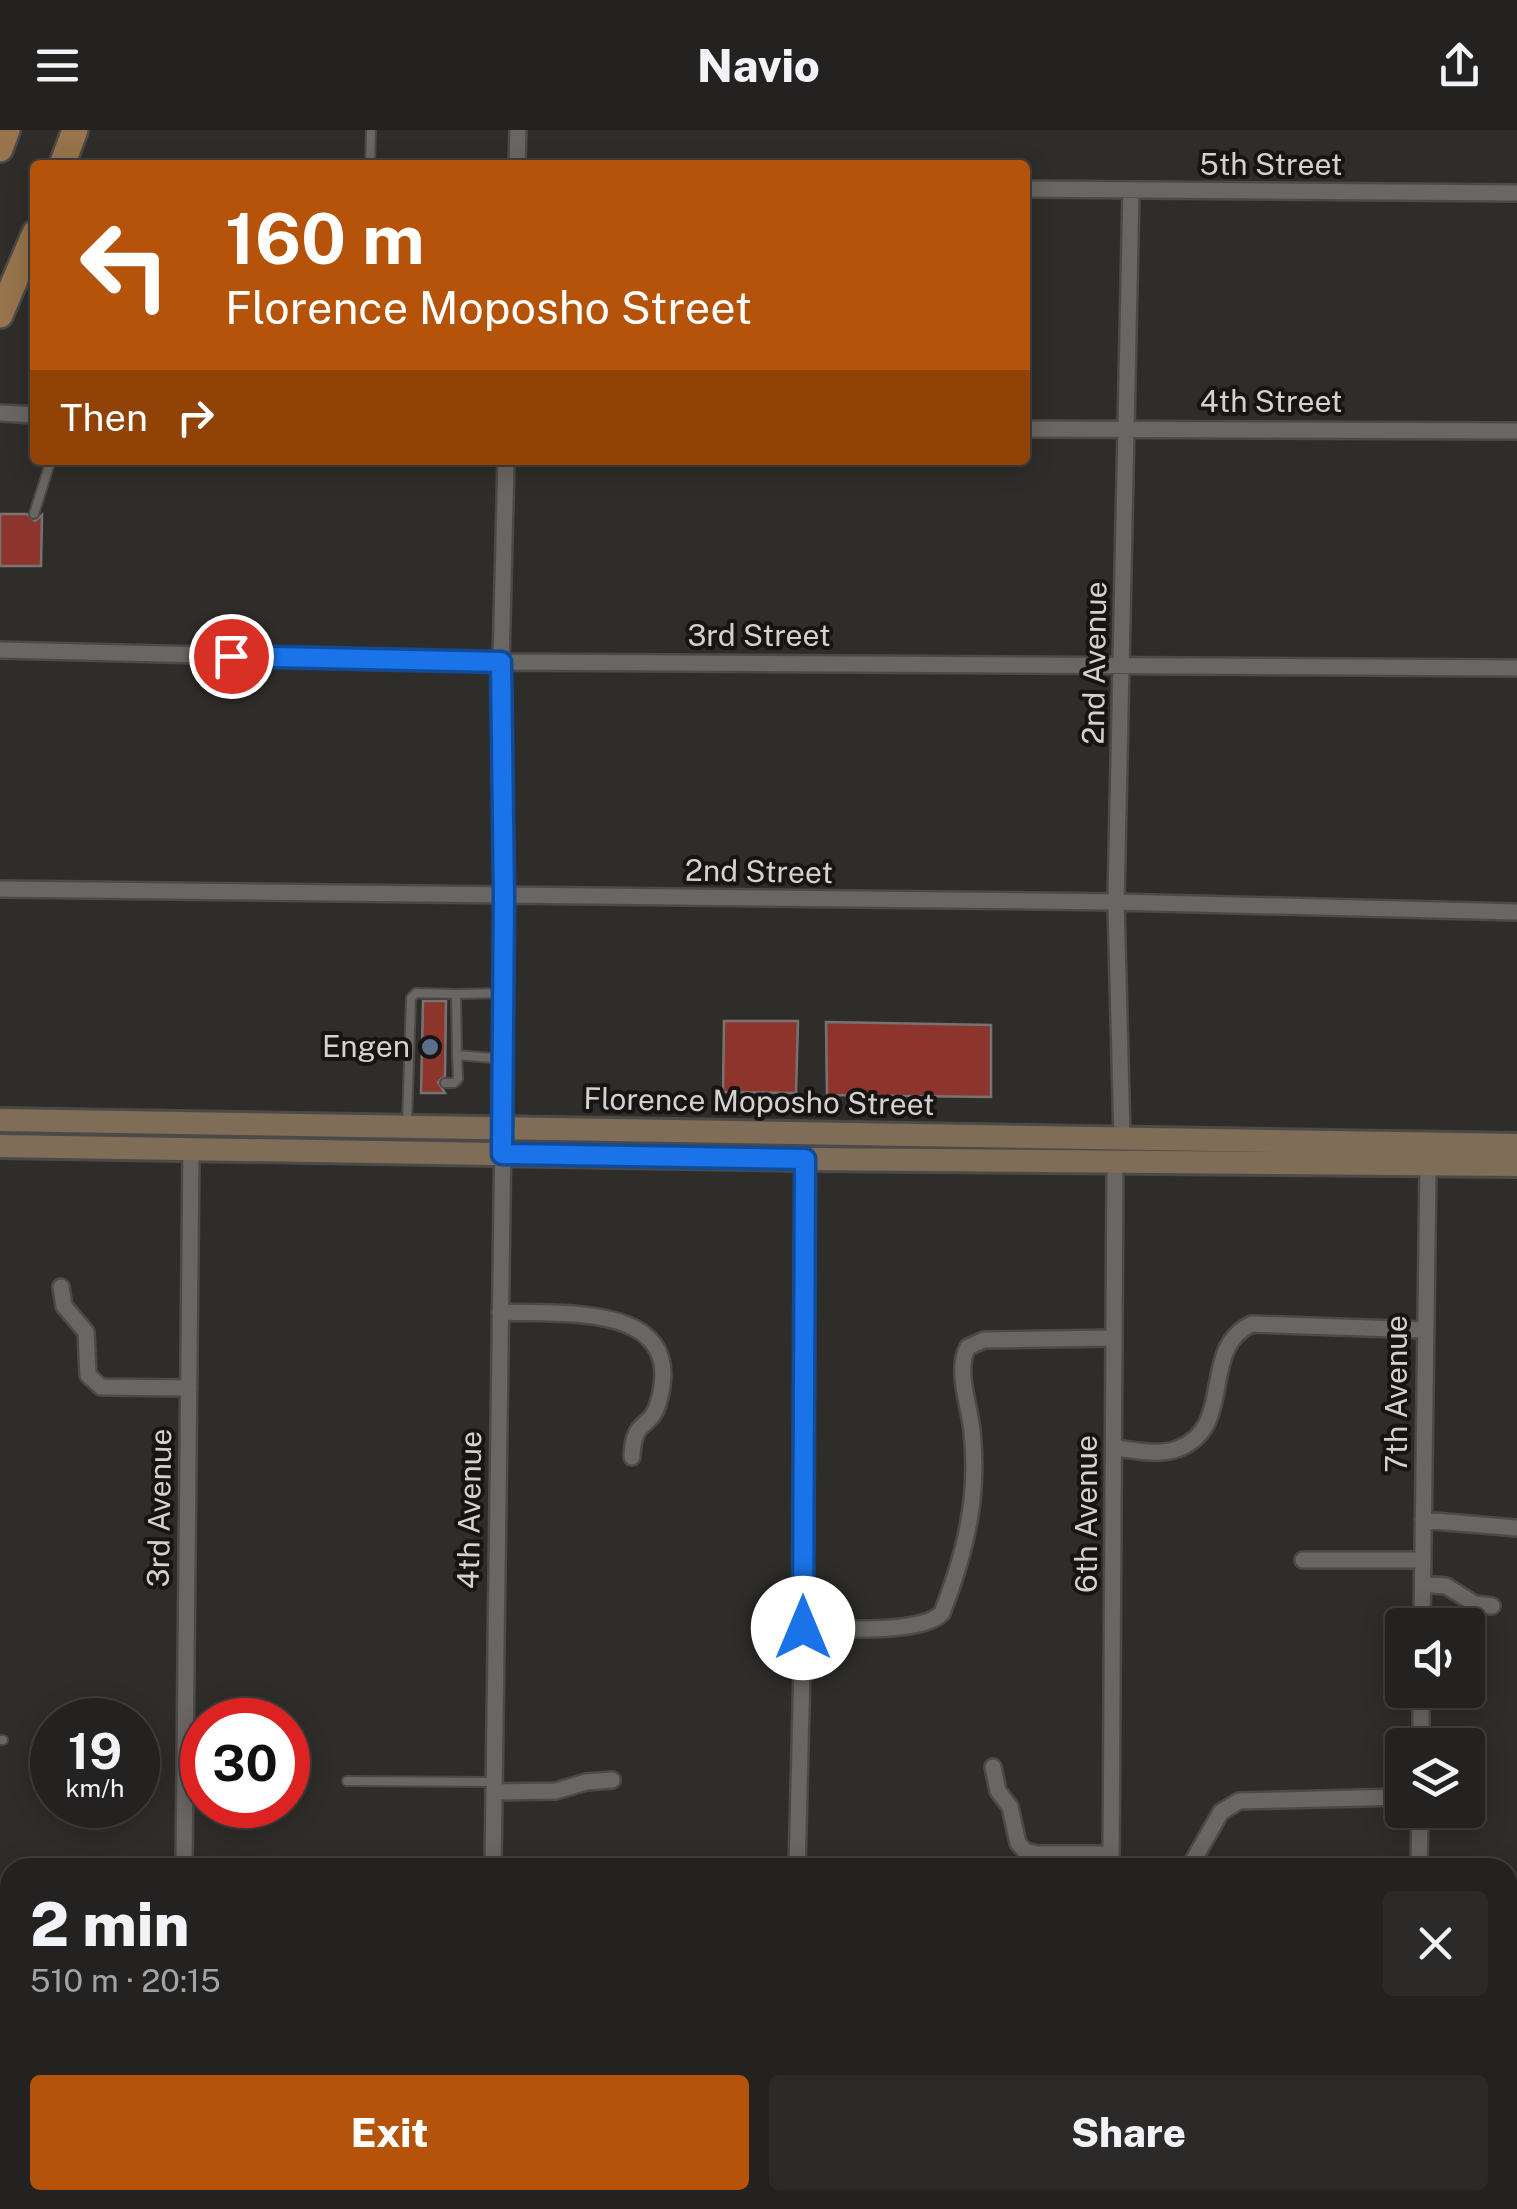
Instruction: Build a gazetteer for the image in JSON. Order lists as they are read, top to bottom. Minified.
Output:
{"streets":{"street":["5th Street","4th Street","3rd Street","2nd Avenue","2nd Street","Florence Moposho Street","7th Avenue","3rd Avenue","4th Avenue","6th Avenue"]},"crossings":[["5th Street","2nd Avenue"],["4th Street","2nd Avenue"],["3rd Street","2nd Avenue"],["3rd Street","4th Avenue"],["2nd Avenue","2nd Street"],["2nd Avenue","Florence Moposho Street"],["2nd Street","4th Avenue"],["Florence Moposho Street","7th Avenue"],["Florence Moposho Street","3rd Avenue"],["Florence Moposho Street","4th Avenue"],["Florence Moposho Street","6th Avenue"]],"places":["Engen"],"page":{"header":"Navio","turn":["160 m","Florence Moposho Street"],"then":"Then","speed":"19 km/h","limit":"30","heading":["2 min","510 m · 20:15"],"buttons":["Exit","Share"]}}
